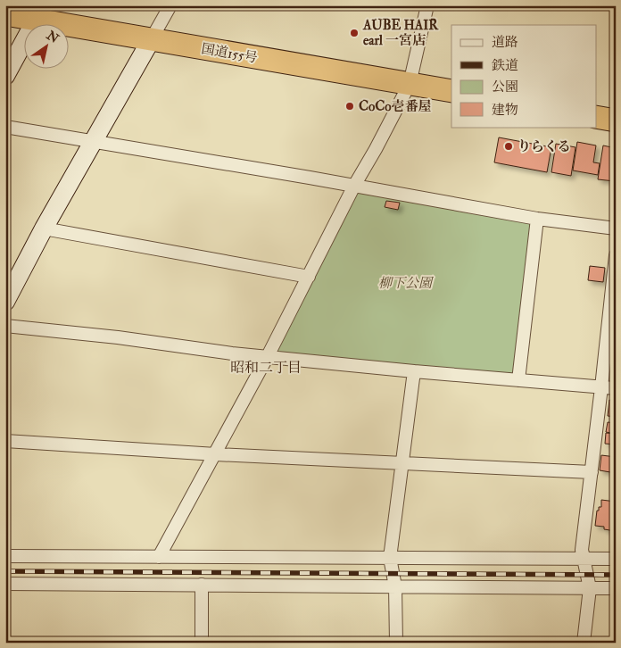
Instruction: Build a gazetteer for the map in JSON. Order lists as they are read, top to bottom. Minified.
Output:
{"streets":{"highway":["国道155号"]},"districts":["昭和二丁目"],"parks":["柳下公園"],"places":["AUBE HAIR earl 一宮店","CoCo壱番屋","りらくる"],"legend":["道路","鉄道","公園","建物"],"north":"top right"}
